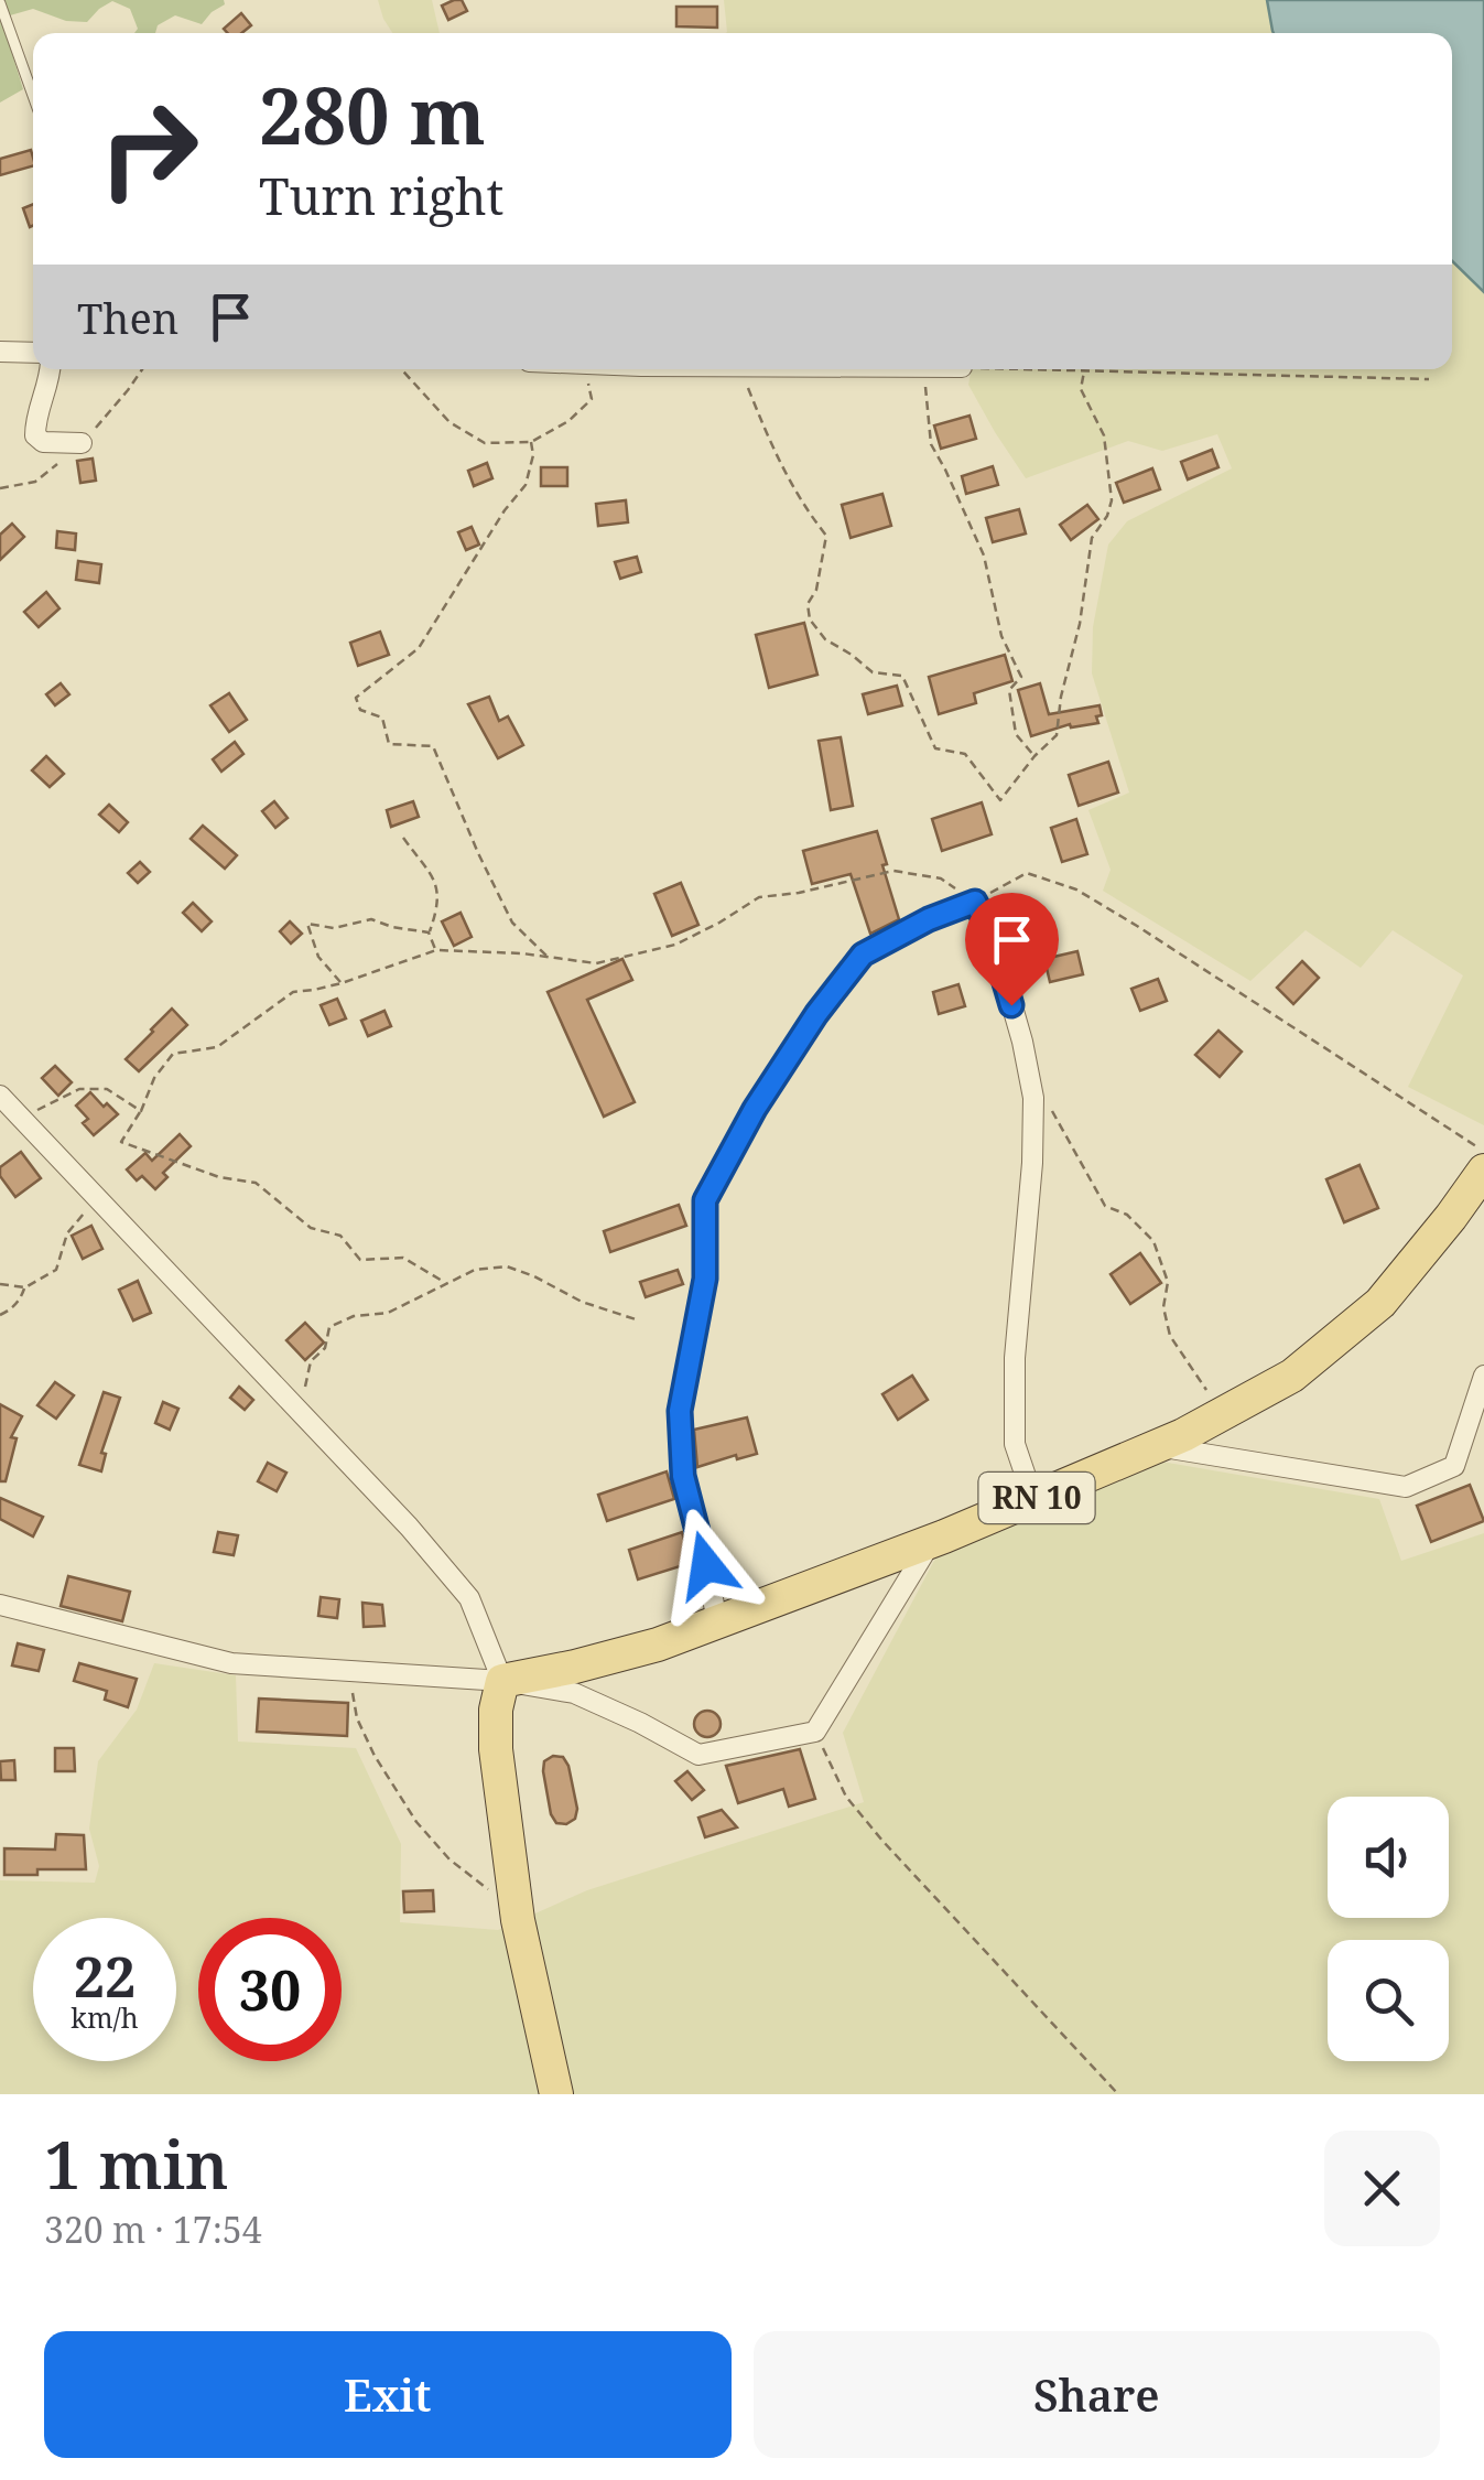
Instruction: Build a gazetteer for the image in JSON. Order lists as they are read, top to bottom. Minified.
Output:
{"streets":{"main road":["RN 10"]},"page":{"turn":["280 m","Turn right"],"then":"Then","speed":"22 km/h","limit":"30","heading":["1 min","320 m · 17:54"],"buttons":["Exit","Share"]}}
